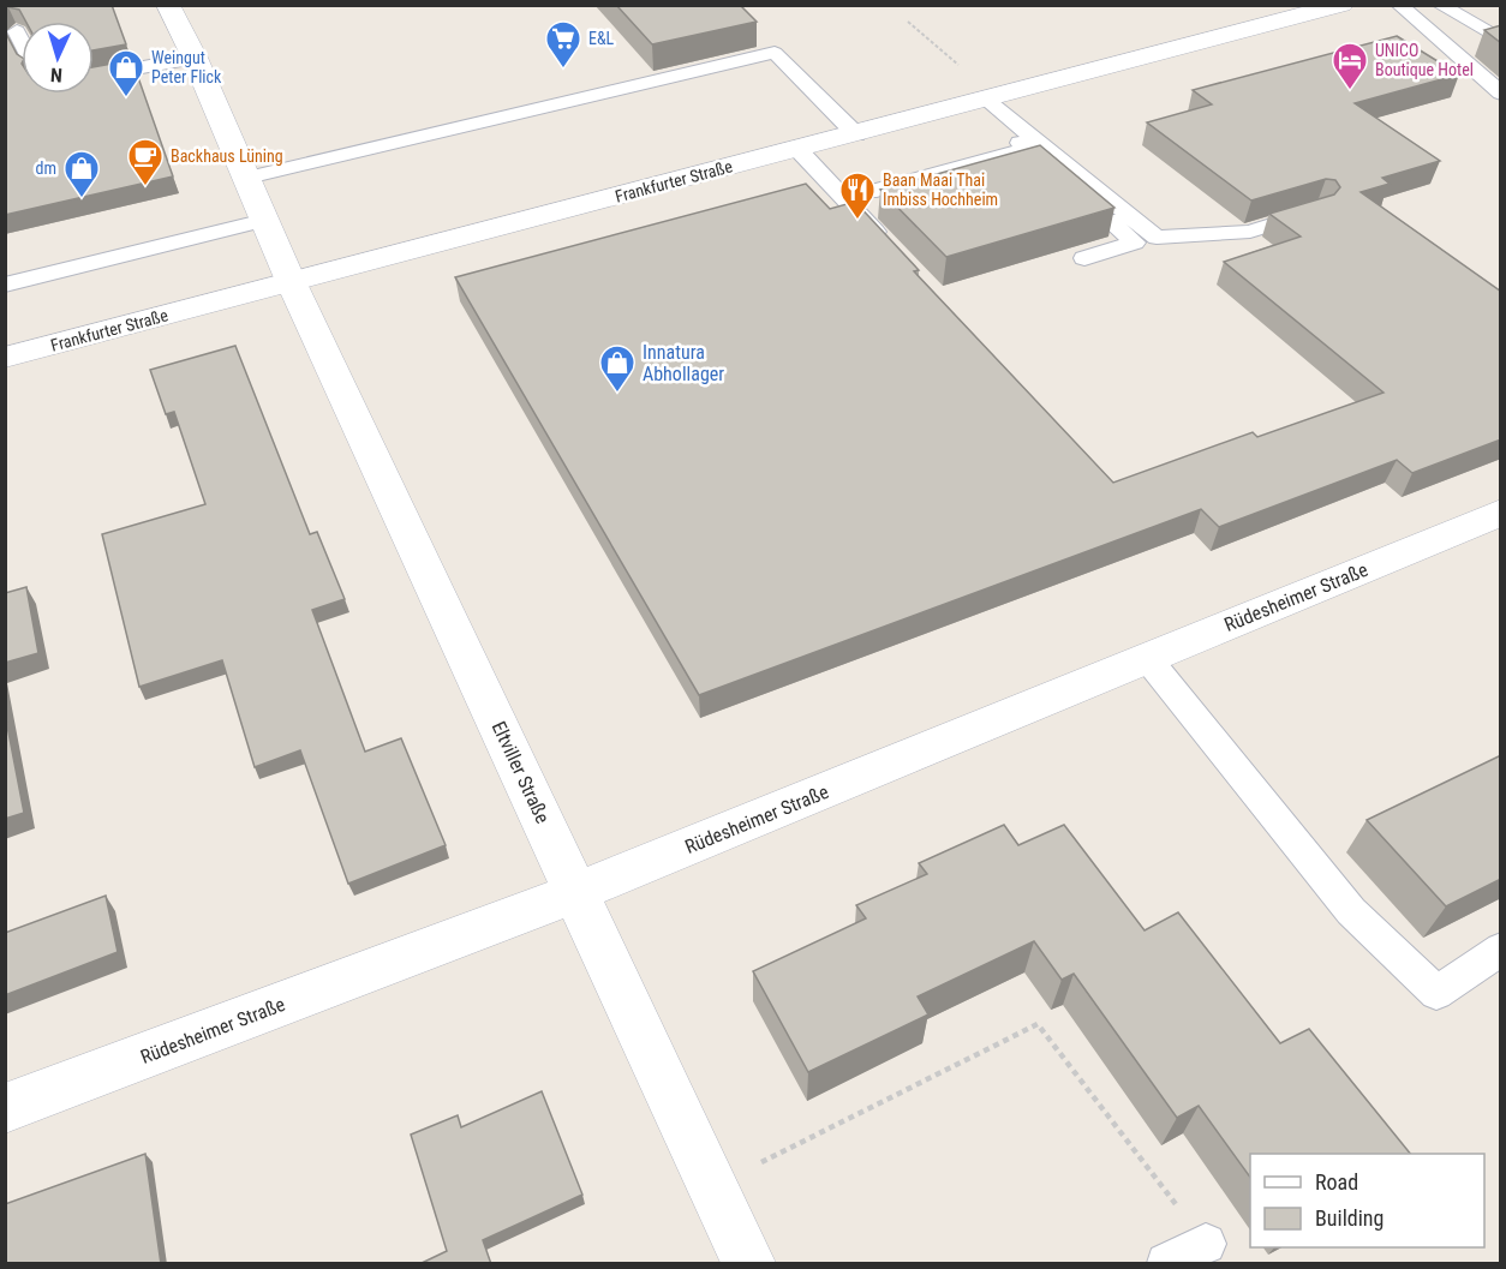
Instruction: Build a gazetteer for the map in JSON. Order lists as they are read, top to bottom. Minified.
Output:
{"streets":{"street":["Frankfurter Straße","Rüdesheimer Straße","Eltviller Straße"]},"crossings":[["Frankfurter Straße","Eltviller Straße"],["Rüdesheimer Straße","Eltviller Straße"]],"places":{"supermarket":["E&L"],"hotel":["UNICO Boutique Hotel"],"shop":["Weingut Peter Flick","dm","Innatura Abhollager"],"cafe":["Backhaus Lüning"],"restaurant":["Baan Maai Thai Imbiss Hochheim"]},"legend":["Road","Building"],"north":"bottom"}
